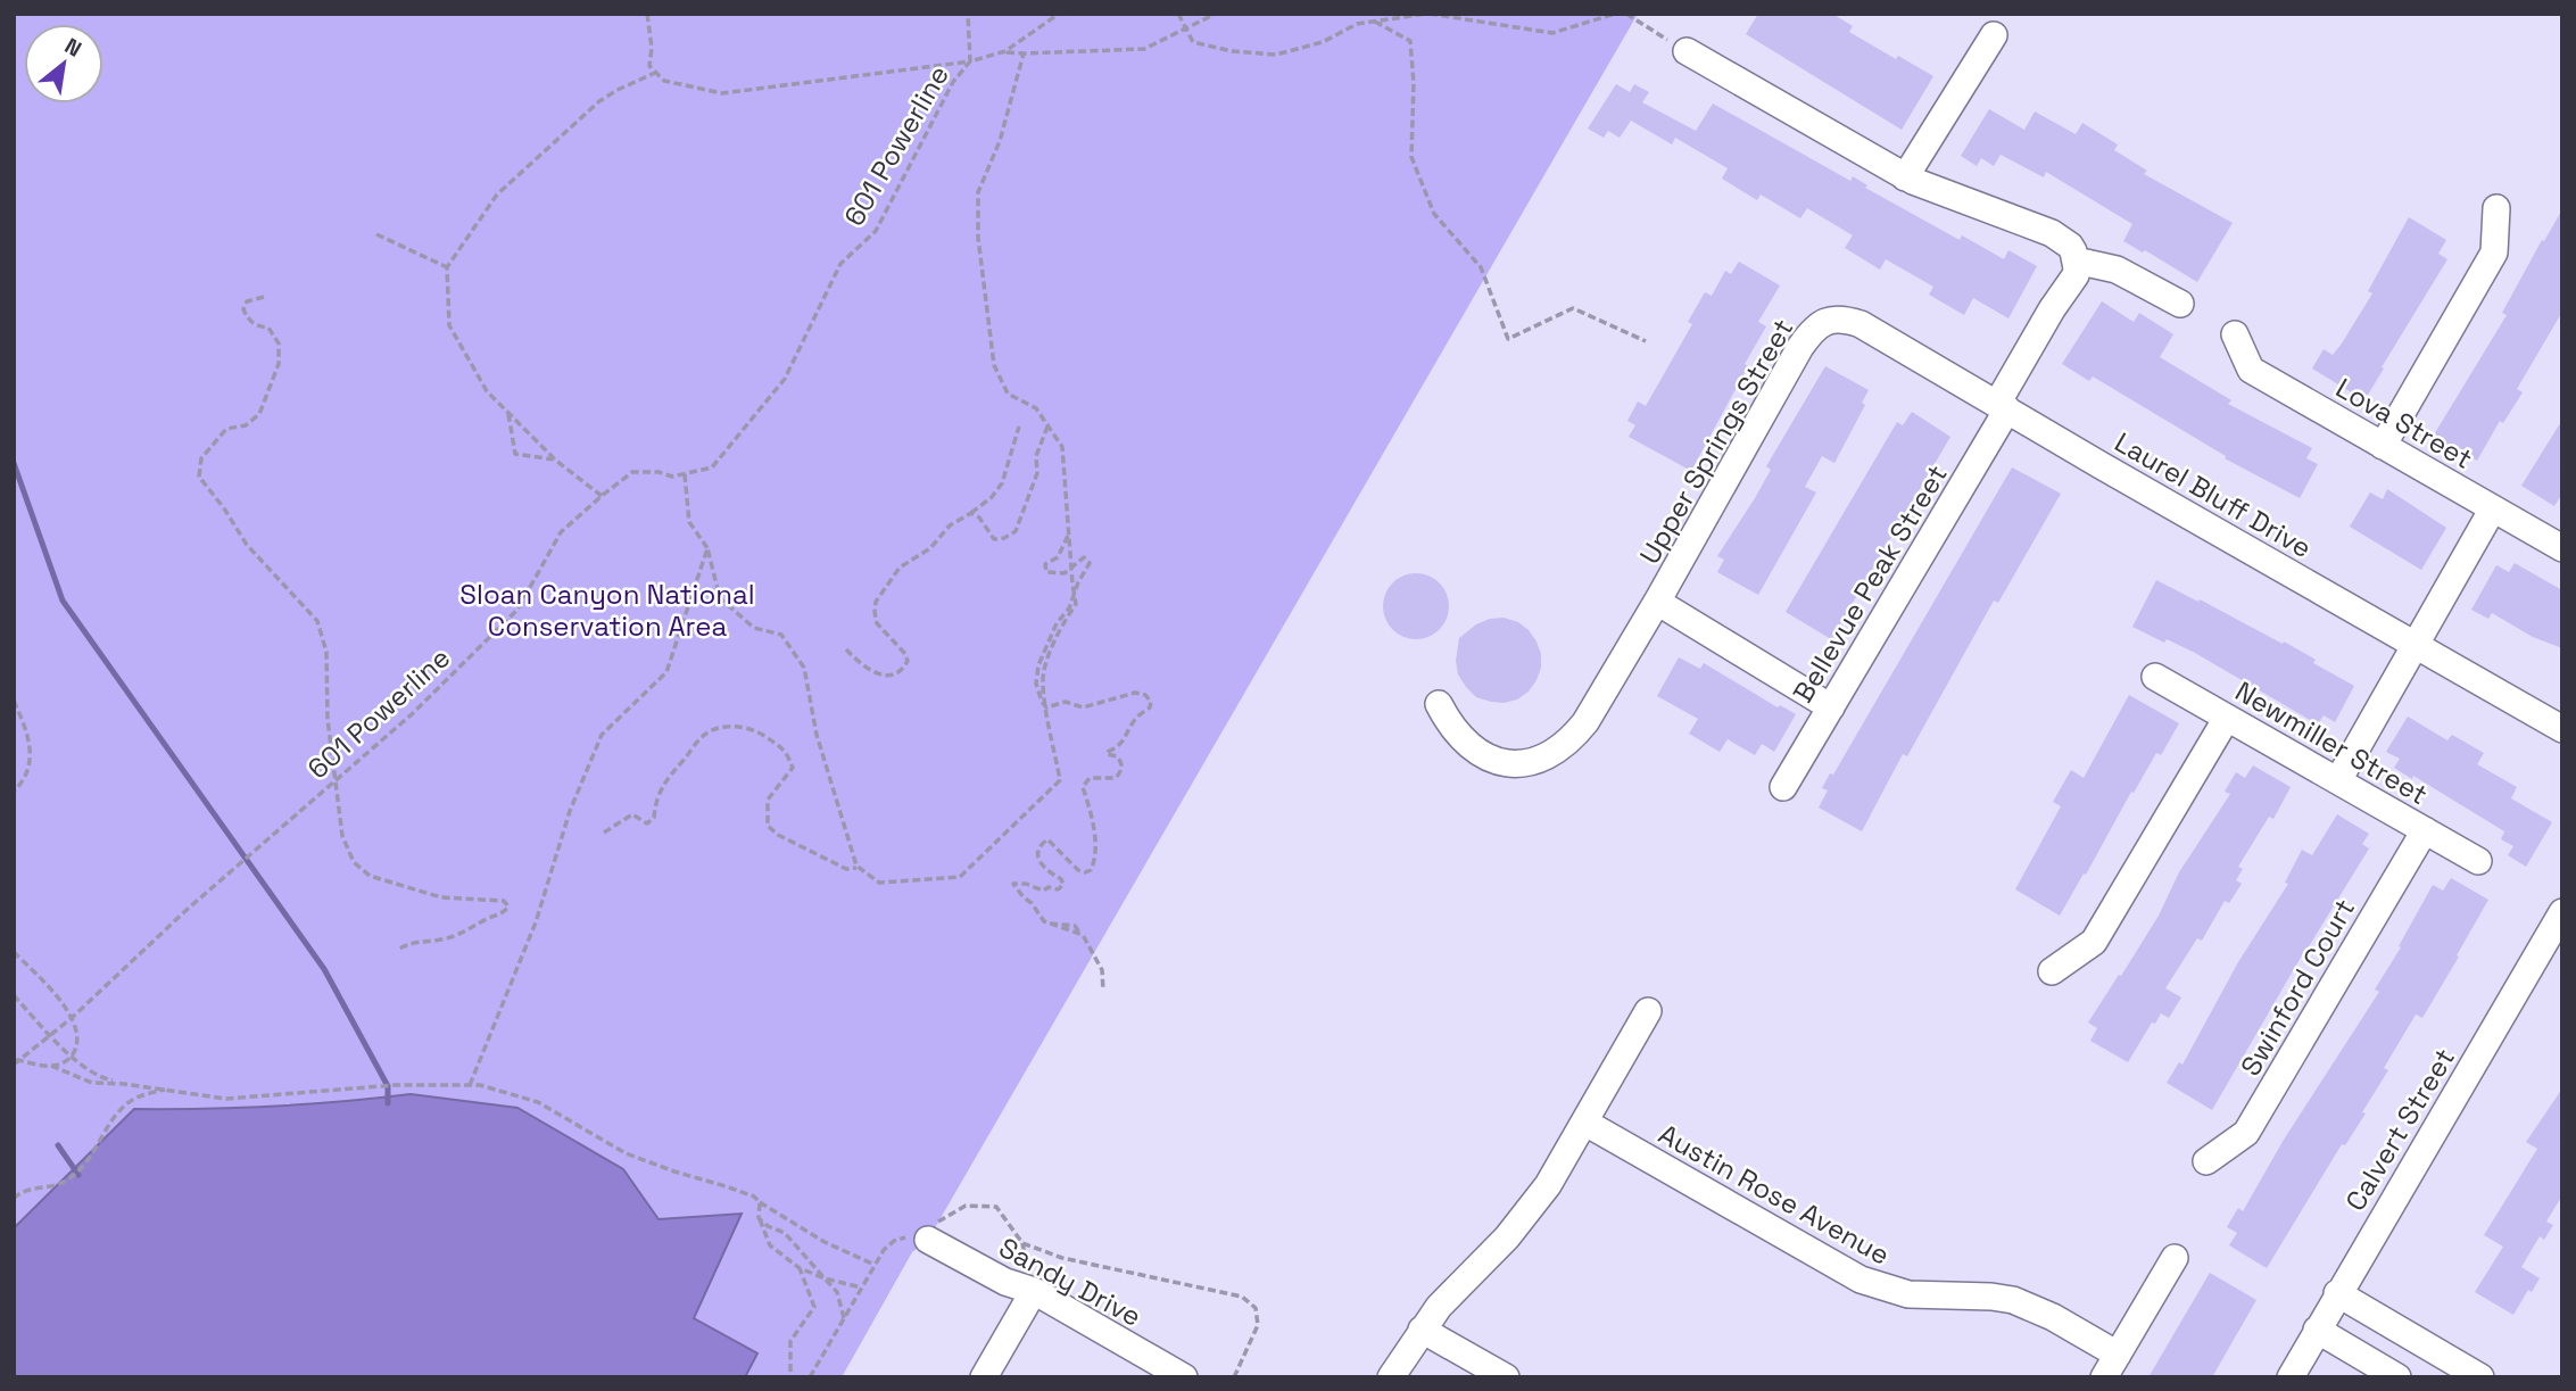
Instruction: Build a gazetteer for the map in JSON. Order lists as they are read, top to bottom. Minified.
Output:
{"streets":{"street":["Lova Street","Upper Springs Street","Laurel Bluff Drive","Bellevue Peak Street","Newmiller Street","Swinford Court","Calvert Street","Austin Rose Avenue","Sandy Drive"],"path":["601 Powerline"]},"crossings":[["Upper Springs Street","Laurel Bluff Drive"],["Laurel Bluff Drive","Bellevue Peak Street"],["Newmiller Street","Swinford Court"]],"parks":["Sloan Canyon National Conservation Area"],"north":"top right"}
